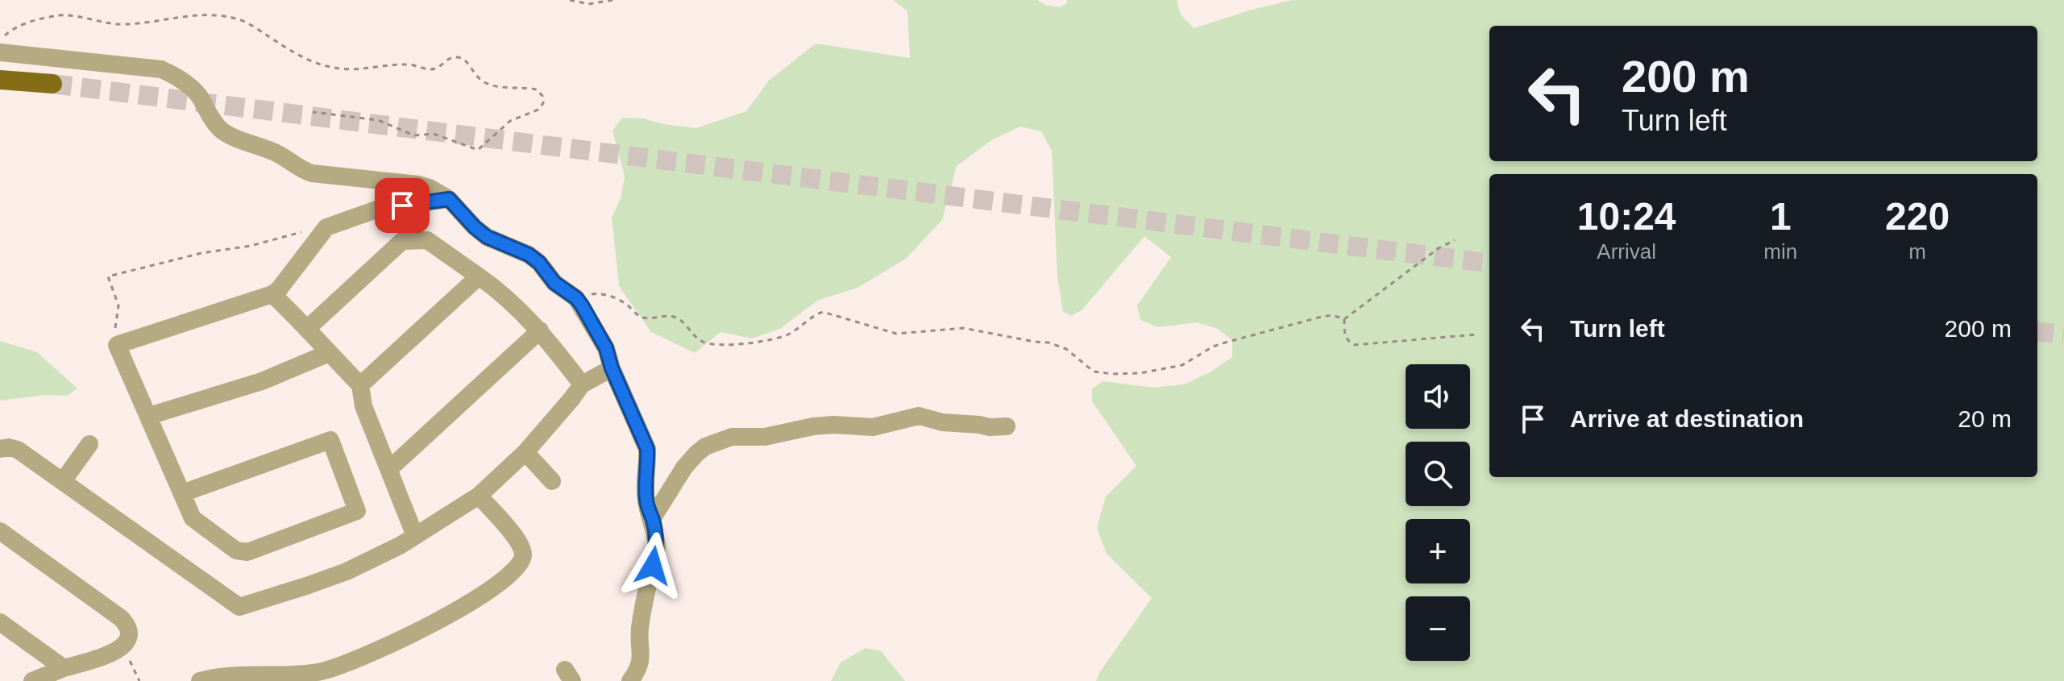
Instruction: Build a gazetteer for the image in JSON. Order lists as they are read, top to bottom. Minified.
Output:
{"page":{"turn":["200 m","Turn left"],"eta":["10:24","Arrival","1","min","220","m"],"list":[{"name":"Turn left","value":"200 m"},{"name":"Arrive at destination","value":"20 m"}],"map_buttons":["+","−"]}}
